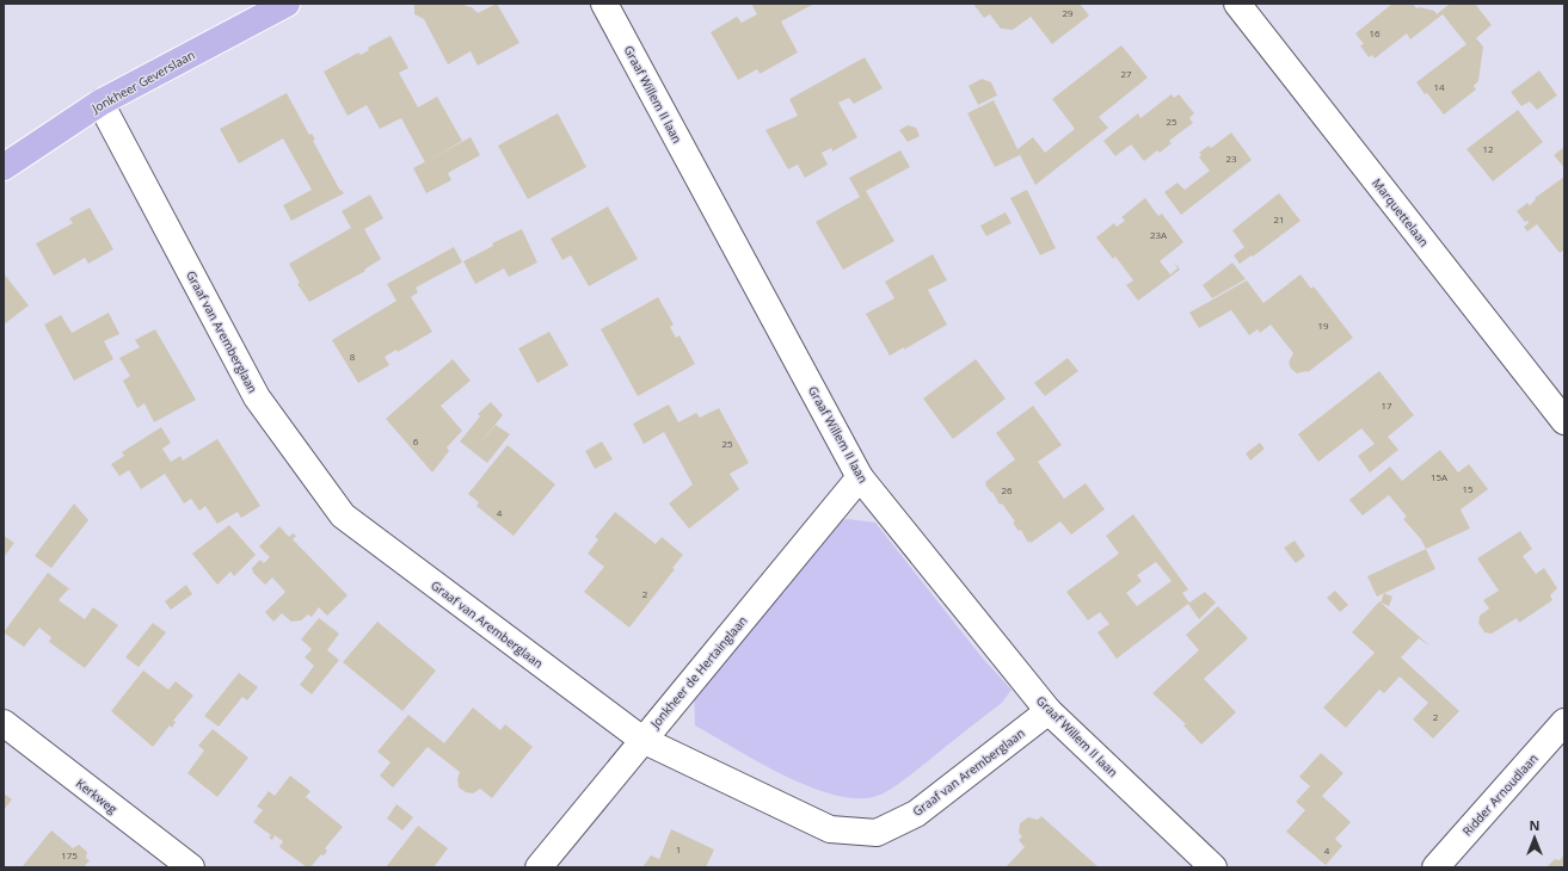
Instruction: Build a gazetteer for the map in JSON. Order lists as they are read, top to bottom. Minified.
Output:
{"streets":{"main road":["Jonkheer Geverslaan"],"street":["Graaf Willem II laan","Marquettelaan","Graaf van Aremberglaan","Jonkheer de Hertainglaan","Ridder Arnoudlaan","Kerkweg"]},"crossings":[["Jonkheer Geverslaan","Graaf van Aremberglaan"],["Graaf Willem II laan","Graaf van Aremberglaan"],["Graaf Willem II laan","Jonkheer de Hertainglaan"],["Graaf van Aremberglaan","Jonkheer de Hertainglaan"]],"house_numbers":["29","16","27","14","25","12","23","21","23A","19","8","17","6","25","15A","15","26","4","2","2","1","4","175"],"north":"top"}
